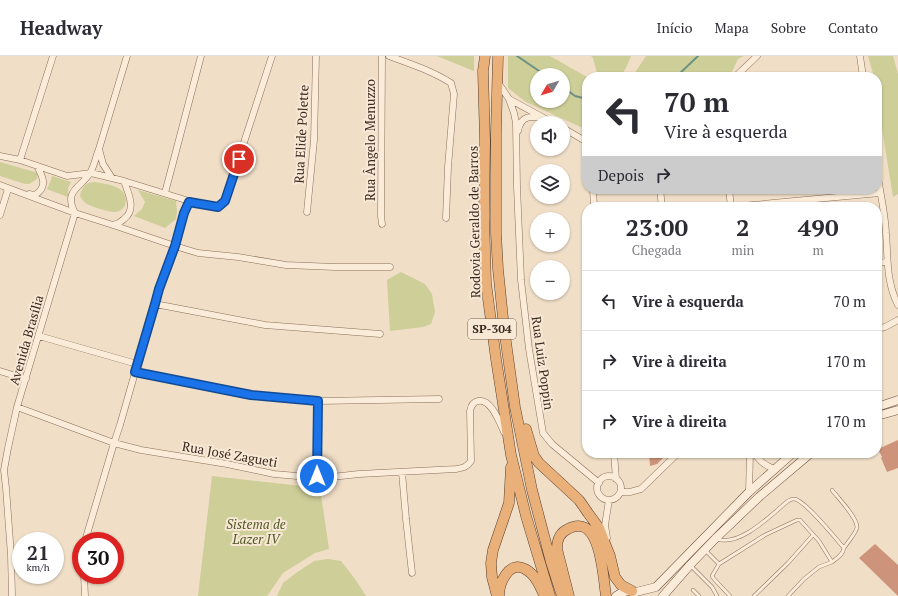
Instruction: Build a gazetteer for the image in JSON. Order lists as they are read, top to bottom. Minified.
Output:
{"streets":{"highway":["Rodovia Geraldo de Barros","SP-304"],"street":["Rua Elide Polette","Rua Ângelo Menuzzo","Avenida Brasília","Rua Luiz Poppin","Rua José Zagueti"]},"crossings":[["Rodovia Geraldo de Barros","Rua José Zagueti"],["Avenida Brasília","Rua José Zagueti"]],"parks":["Sistema de Lazer IV"],"north":"bottom left","page":{"header":"Headway","nav":["Início","Mapa","Sobre","Contato"],"map_buttons":["+","−"],"turn":["70 m","Vire à esquerda"],"then":"Depois","eta":["23:00","Chegada","2","min","490","m"],"list":[{"name":"Vire à esquerda","value":"70 m"},{"name":"Vire à direita","value":"170 m"},{"name":"Vire à direita","value":"170 m"}],"speed":"21 km/h","limit":"30"}}
